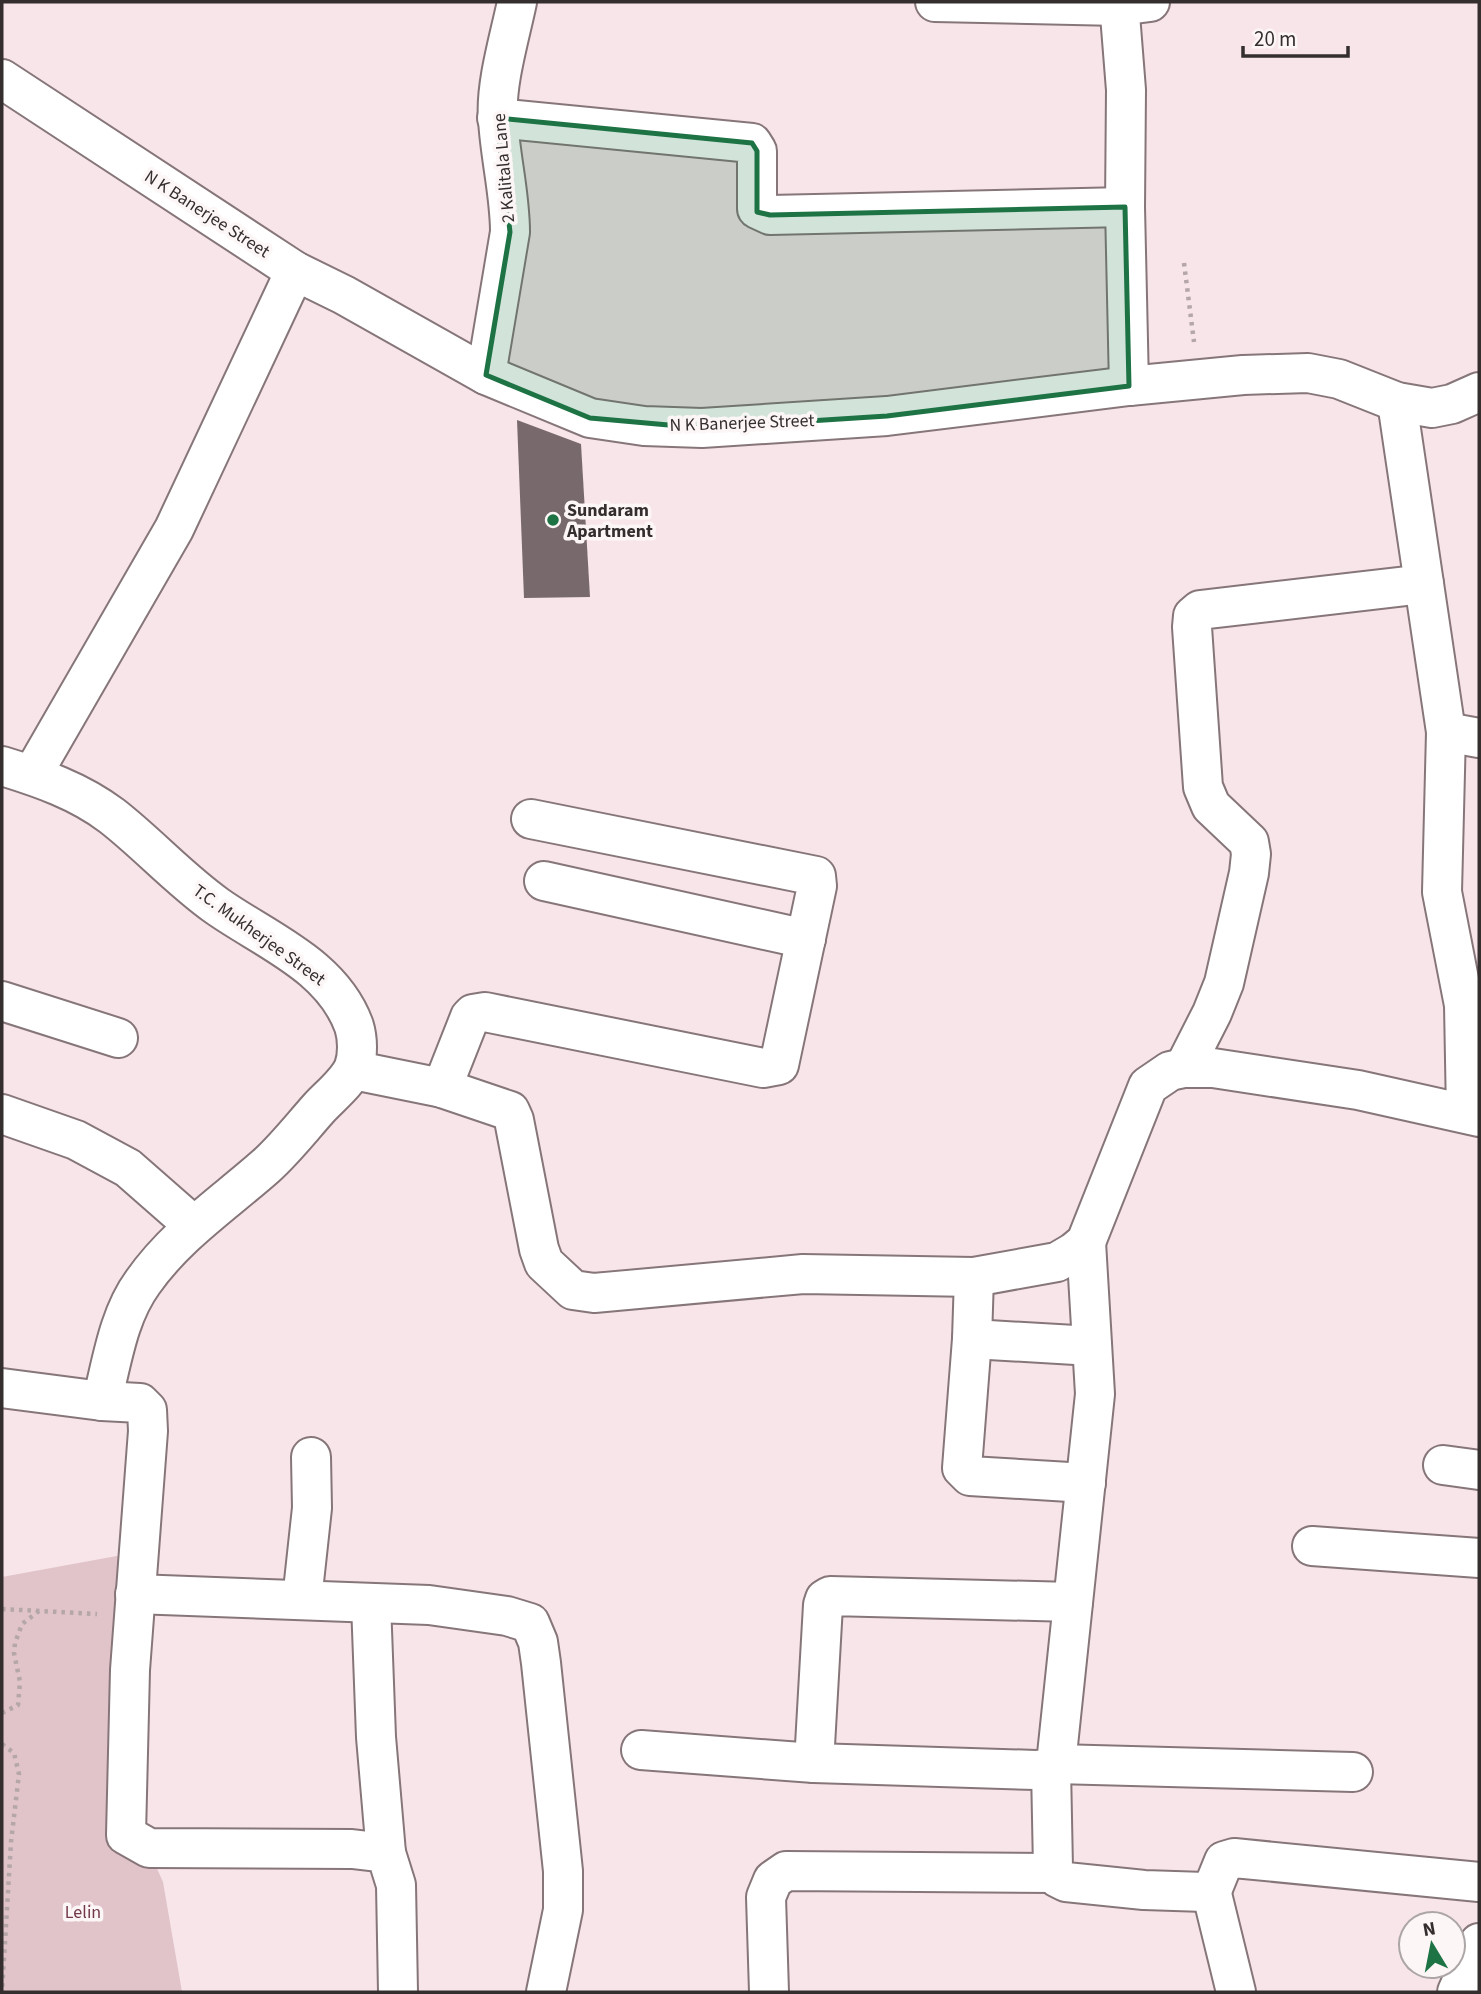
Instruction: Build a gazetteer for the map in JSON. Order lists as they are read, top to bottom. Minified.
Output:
{"streets":{"street":["2 Kalitala Lane","N K Banerjee Street","T.C. Mukherjee Street"]},"crossings":[["2 Kalitala Lane","N K Banerjee Street"]],"parks":["Lelin"],"places":["Sundaram Apartment"],"scale_bar":"20 m","north":"top"}
